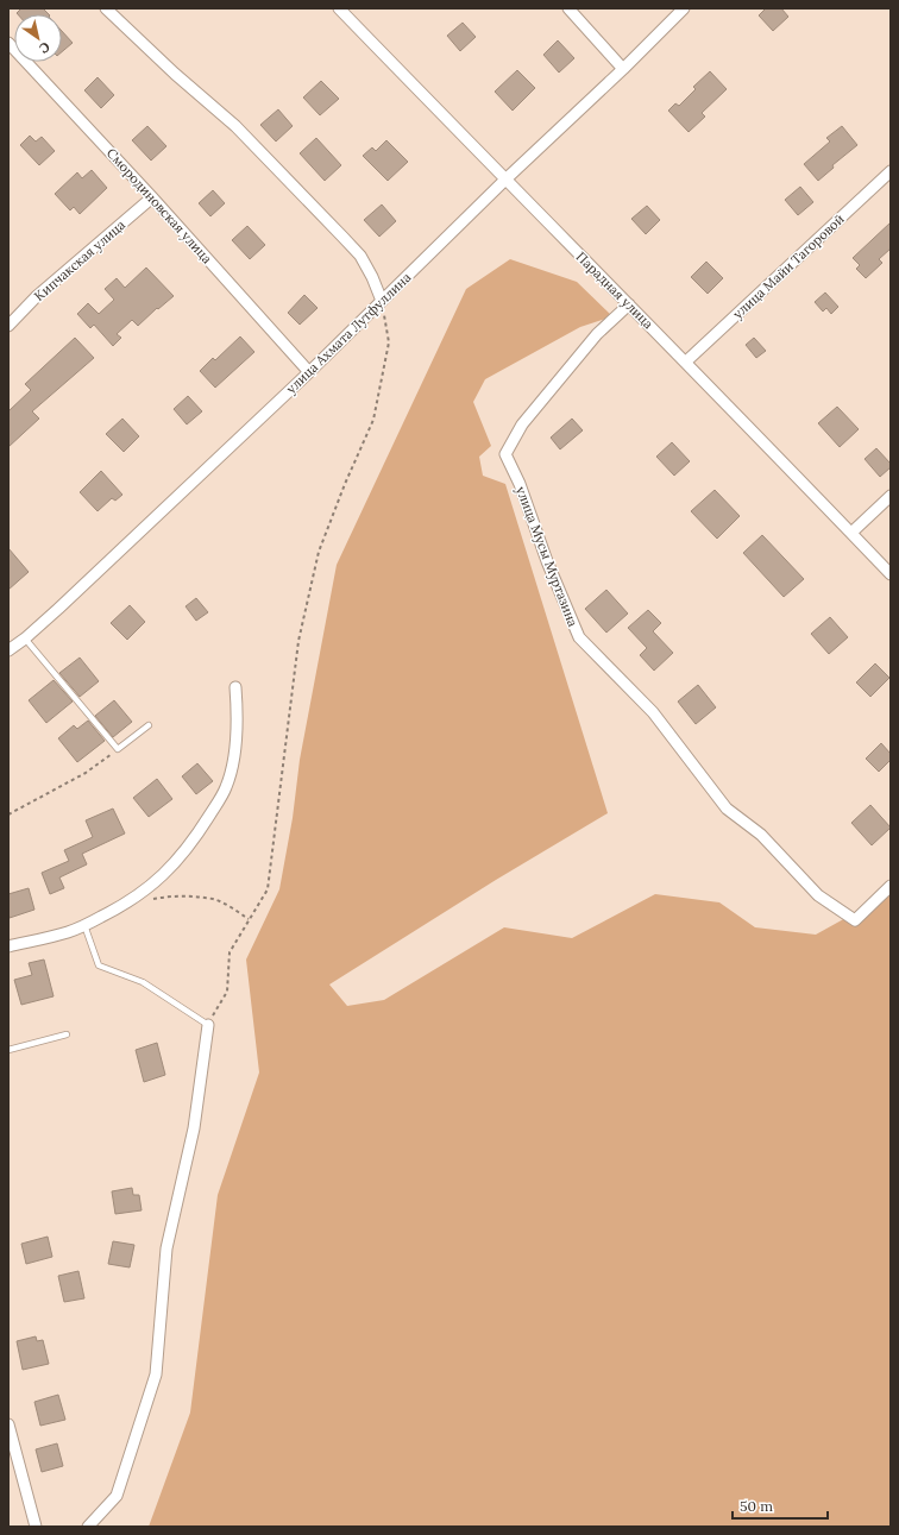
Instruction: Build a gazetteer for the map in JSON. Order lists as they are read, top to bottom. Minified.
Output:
{"streets":{"street":["Смородиновская улица","Кипчакская улица","улица Майи Тагоровой","Парадная улица","улица Ахмата Лутфуллина","улица Мусы Муртазина"]},"crossings":[["Смородиновская улица","Кипчакская улица"],["Смородиновская улица","улица Ахмата Лутфуллина"],["улица Майи Тагоровой","Парадная улица"],["Парадная улица","улица Ахмата Лутфуллина"],["Парадная улица","улица Мусы Муртазина"]],"scale_bar":"50 m","north":"bottom right"}
